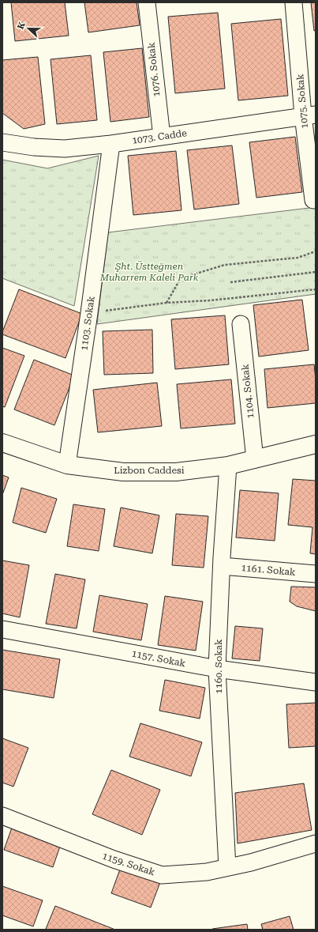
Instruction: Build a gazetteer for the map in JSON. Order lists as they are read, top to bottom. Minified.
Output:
{"streets":{"main road":["Lizbon Caddesi"],"street":["1076. Sokak","1075. Sokak","1073. Cadde","1103. Sokak","1104. Sokak","1161. Sokak","1157. Sokak","1160. Sokak","1159. Sokak"]},"crossings":[["1076. Sokak","1073. Cadde"],["1075. Sokak","1073. Cadde"],["1073. Cadde","1103. Sokak"],["1103. Sokak","Lizbon Caddesi"],["1104. Sokak","Lizbon Caddesi"],["Lizbon Caddesi","1160. Sokak"],["1161. Sokak","1160. Sokak"],["1157. Sokak","1160. Sokak"],["1160. Sokak","1159. Sokak"]],"parks":["Şht. Üstteğmen Muharrem Kaleli Park"],"north":"left"}
